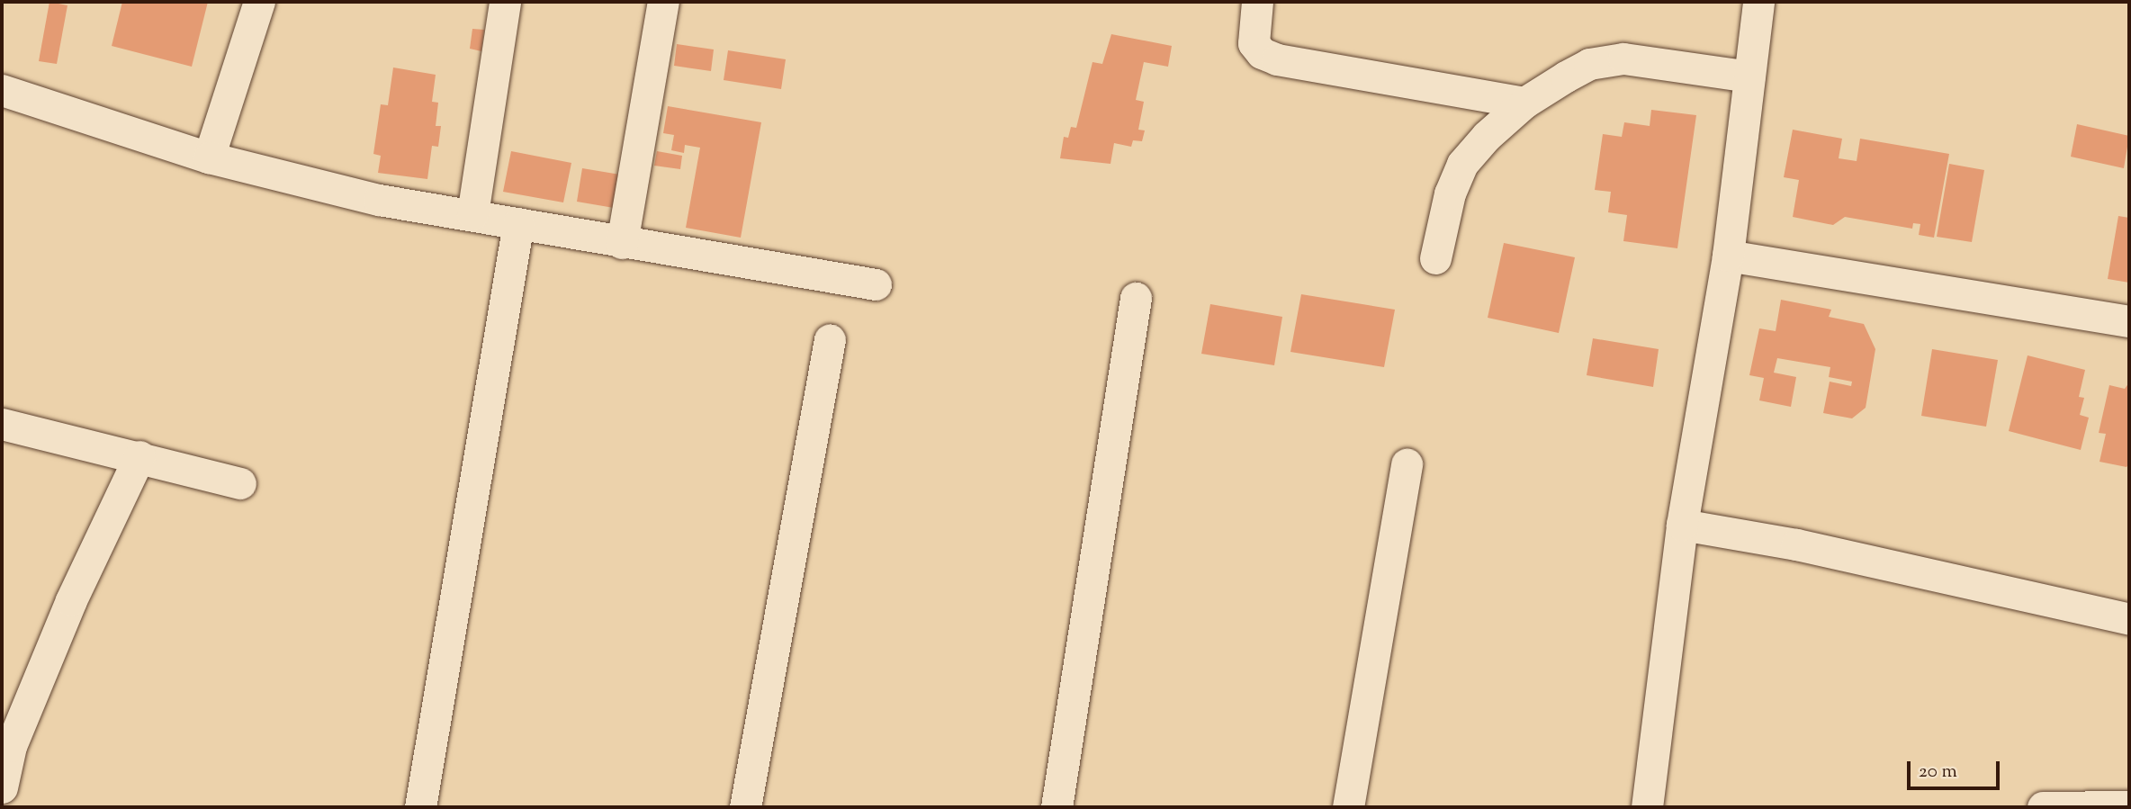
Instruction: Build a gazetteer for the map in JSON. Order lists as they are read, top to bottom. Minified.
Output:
{"scale_bar":"20 m"}
